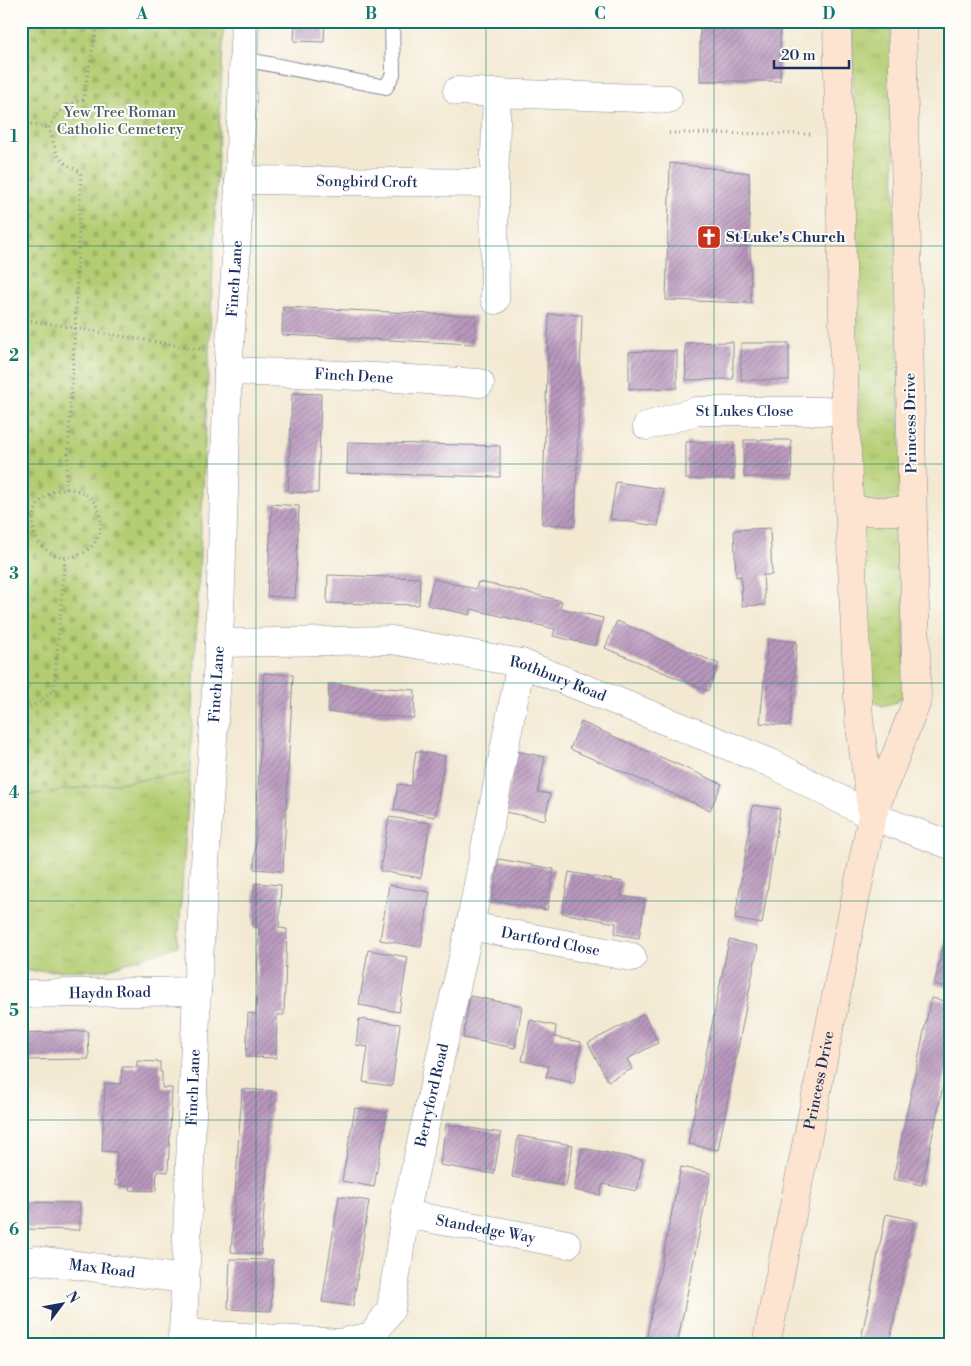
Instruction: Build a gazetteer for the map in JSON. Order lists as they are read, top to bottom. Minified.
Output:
{"streets":{"street":["Songbird Croft","Finch Lane","Finch Dene","St Lukes Close","Princess Drive","Rothbury Road","Dartford Close","Haydn Road","Berryford Road","Standedge Way","Max Road"]},"crossings":[["Songbird Croft","Finch Lane"],["Finch Lane","Finch Dene"],["Finch Lane","Rothbury Road"],["Finch Lane","Haydn Road"],["Finch Lane","Berryford Road"],["Finch Lane","Max Road"],["St Lukes Close","Princess Drive"],["Princess Drive","Rothbury Road"],["Rothbury Road","Berryford Road"],["Dartford Close","Berryford Road"],["Berryford Road","Standedge Way"]],"parks":["Yew Tree Roman Catholic Cemetery"],"places":{"church":["St Luke's Church"]},"scale_bar":"20 m","north":"top right","grid":{"columns":["A","B","C","D"],"rows":["1","2","3","4","5","6"]}}
